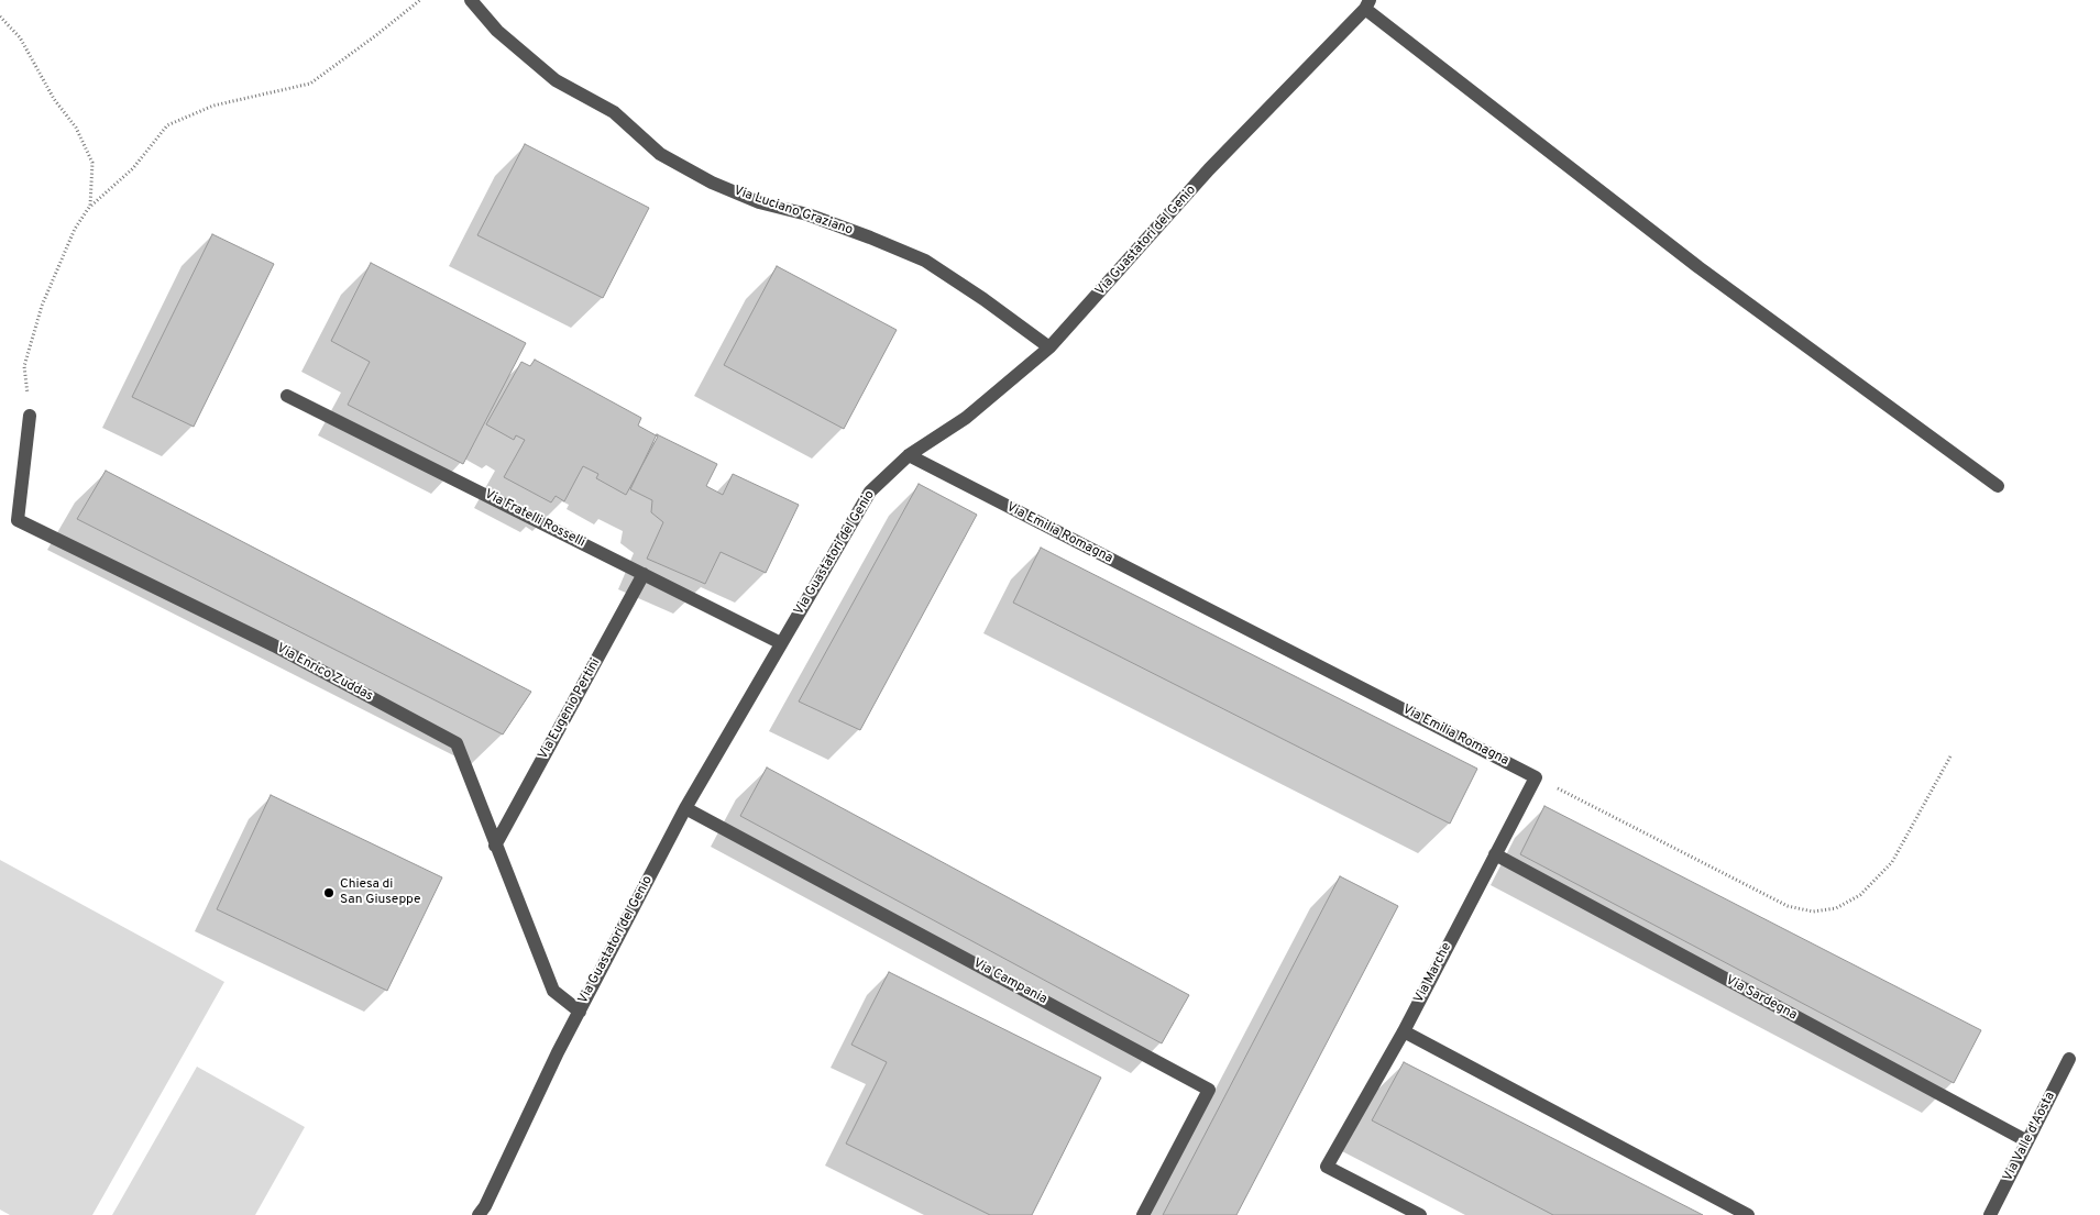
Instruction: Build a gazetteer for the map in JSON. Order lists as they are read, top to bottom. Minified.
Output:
{"streets":{"street":["Via Luciano Graziano","Via Guastatori del Genio","Via Fratelli Rosselli","Via Emilia Romagna","Via Enrico Zuddas","Via Eugenio Pertini","Via Marche","Via Campania","Via Sardegna","Via Valle d'Aosta"]},"crossings":[["Via Luciano Graziano","Via Guastatori del Genio"],["Via Guastatori del Genio","Via Fratelli Rosselli"],["Via Guastatori del Genio","Via Emilia Romagna"],["Via Guastatori del Genio","Via Enrico Zuddas"],["Via Guastatori del Genio","Via Campania"],["Via Fratelli Rosselli","Via Eugenio Pertini"],["Via Emilia Romagna","Via Marche"],["Via Enrico Zuddas","Via Eugenio Pertini"],["Via Marche","Via Sardegna"],["Via Sardegna","Via Valle d'Aosta"]],"places":["Chiesa di San Giuseppe"]}
